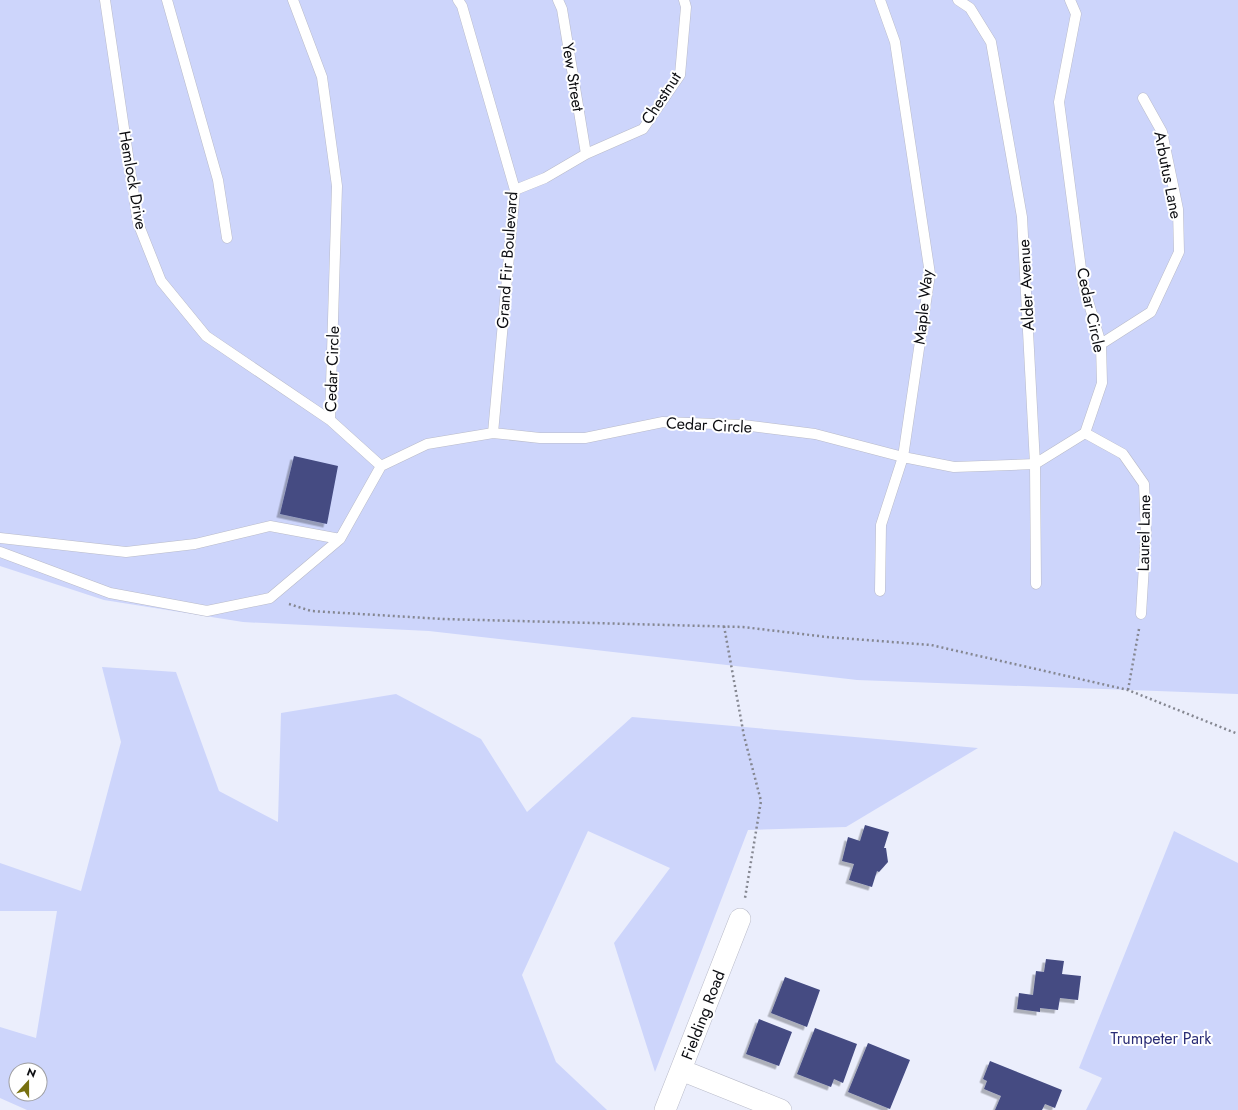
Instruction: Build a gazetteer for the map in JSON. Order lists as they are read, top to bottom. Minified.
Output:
{"streets":{"street":["Fielding Road"],"lane":["Yew Street","Chestnut","Arbutus Lane","Hemlock Drive","Grand Fir Boulevard","Alder Avenue","Maple Way","Cedar Circle","Laurel Lane"]},"crossings":[["Yew Street","Chestnut"],["Chestnut","Grand Fir Boulevard"],["Arbutus Lane","Cedar Circle"],["Hemlock Drive","Cedar Circle"],["Grand Fir Boulevard","Cedar Circle"],["Alder Avenue","Cedar Circle"],["Maple Way","Cedar Circle"],["Cedar Circle","Laurel Lane"]],"parks":["Trumpeter Park"],"north":"top"}
